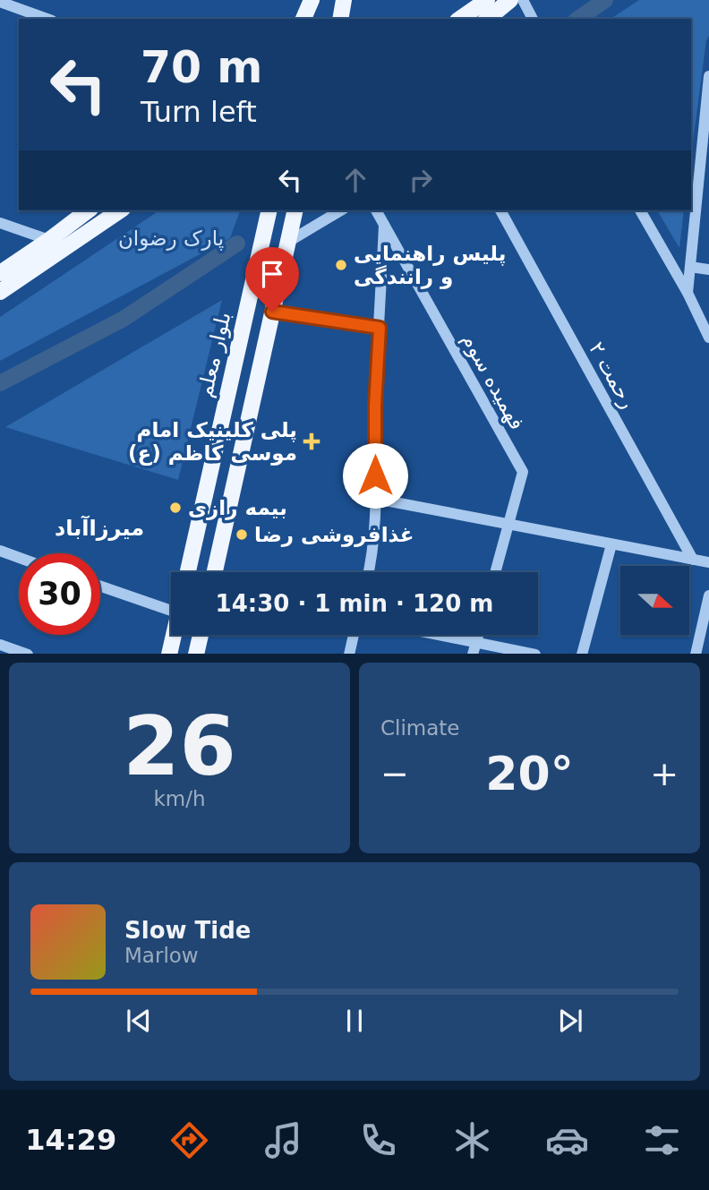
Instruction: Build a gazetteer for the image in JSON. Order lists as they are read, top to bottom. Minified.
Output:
{"streets":{"main road":["بلوار معلم"],"street":["رحمت ۲","فهمیده سوم"]},"districts":["میرزاآباد"],"parks":["پارک رضوان"],"places":{"other":["پلیس راهنمایی و رانندگی","بیمه رازی","غذافروشی رضا"],"health":["پلی کلینیک امام موسی کاظم (ع)"]},"north":"right","page":{"turn":["70 m","Turn left"],"limit":"30","trip":"14:30 · 1 min · 120 m","tile":[["26","km/h"],"Climate"],"heat":["−","20°","+"],"song":["Slow Tide","Marlow"],"tabs":"14:29"}}
